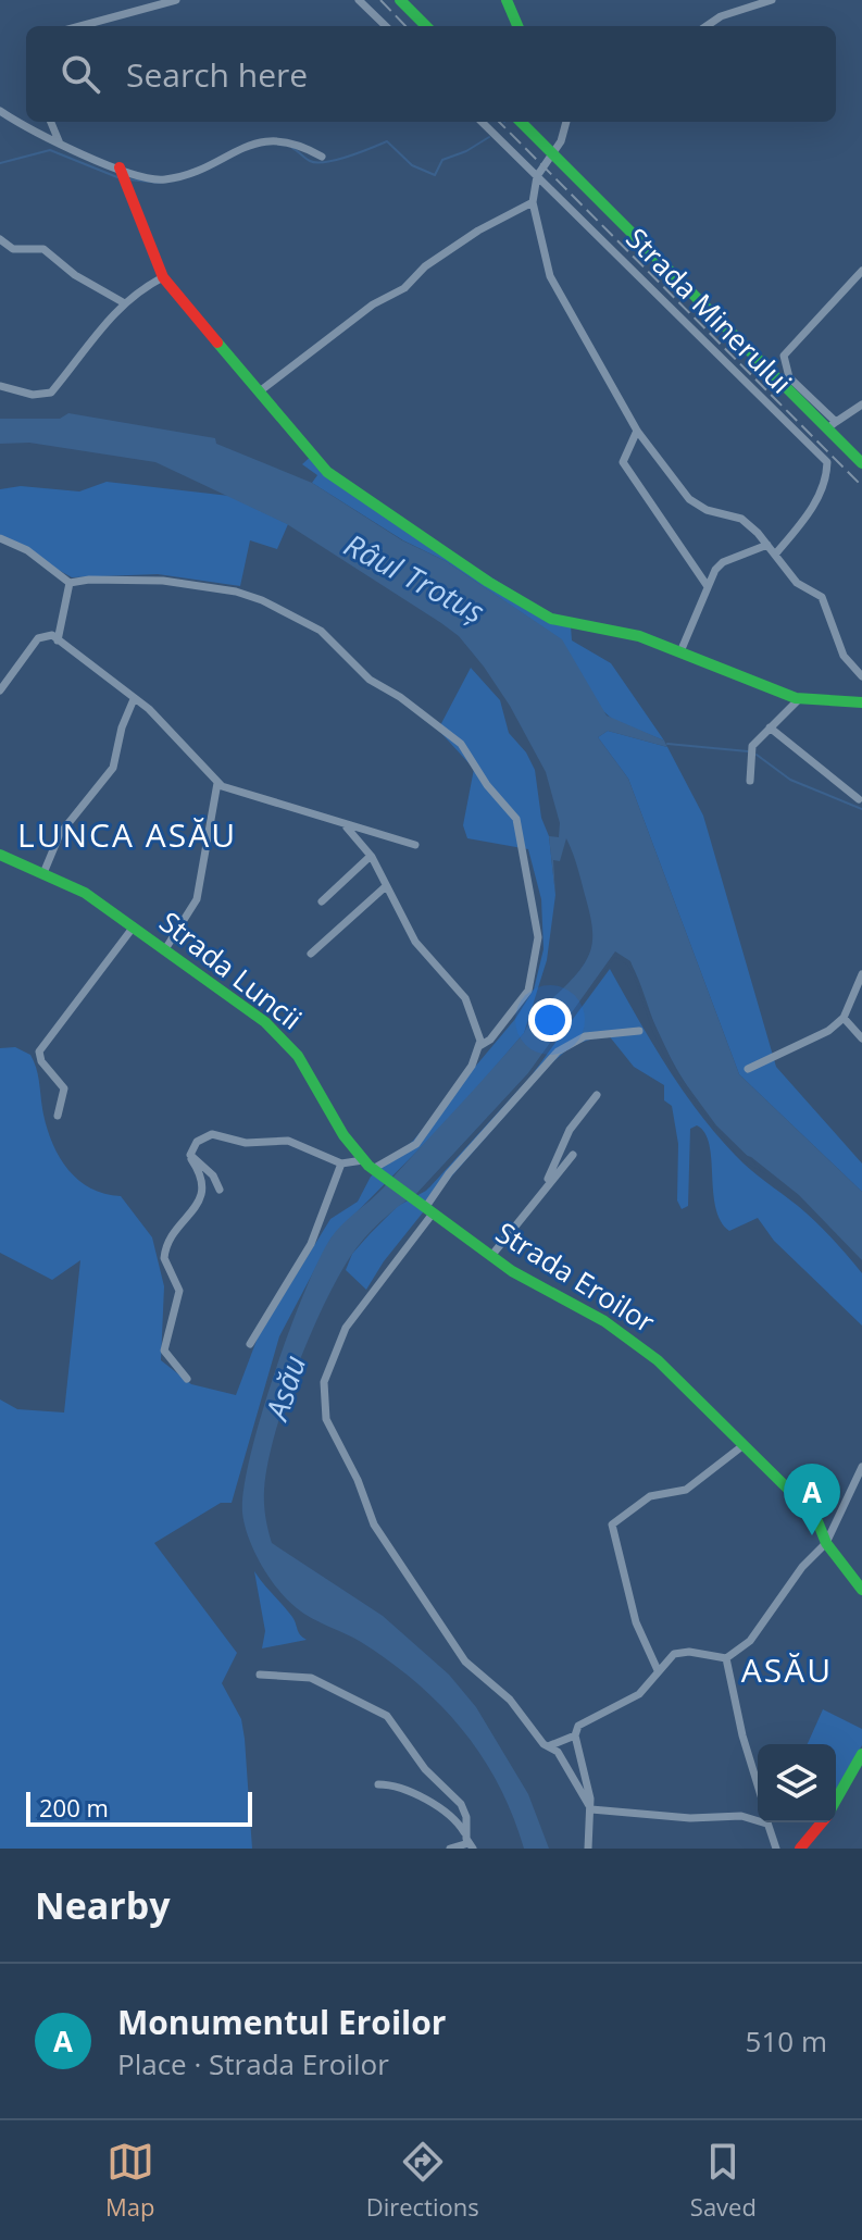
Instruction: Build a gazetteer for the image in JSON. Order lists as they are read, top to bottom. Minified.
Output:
{"streets":{"main road":["Strada Minerului","Strada Luncii","Strada Eroilor"]},"crossings":[["Strada Luncii","Strada Eroilor"]],"districts":["LUNCA ASĂU","ASĂU"],"water":["Râul Trotuș","Asău"],"scale_bar":"200 m","page":{"search":"Search here","pins":"A","scale":"200 m","heading":"Nearby","list":[{"mark":"A","name":"Monumentul Eroilor","note":"Place · Strada Eroilor","value":"510 m"}],"nav":["Map","Directions","Saved"]}}
